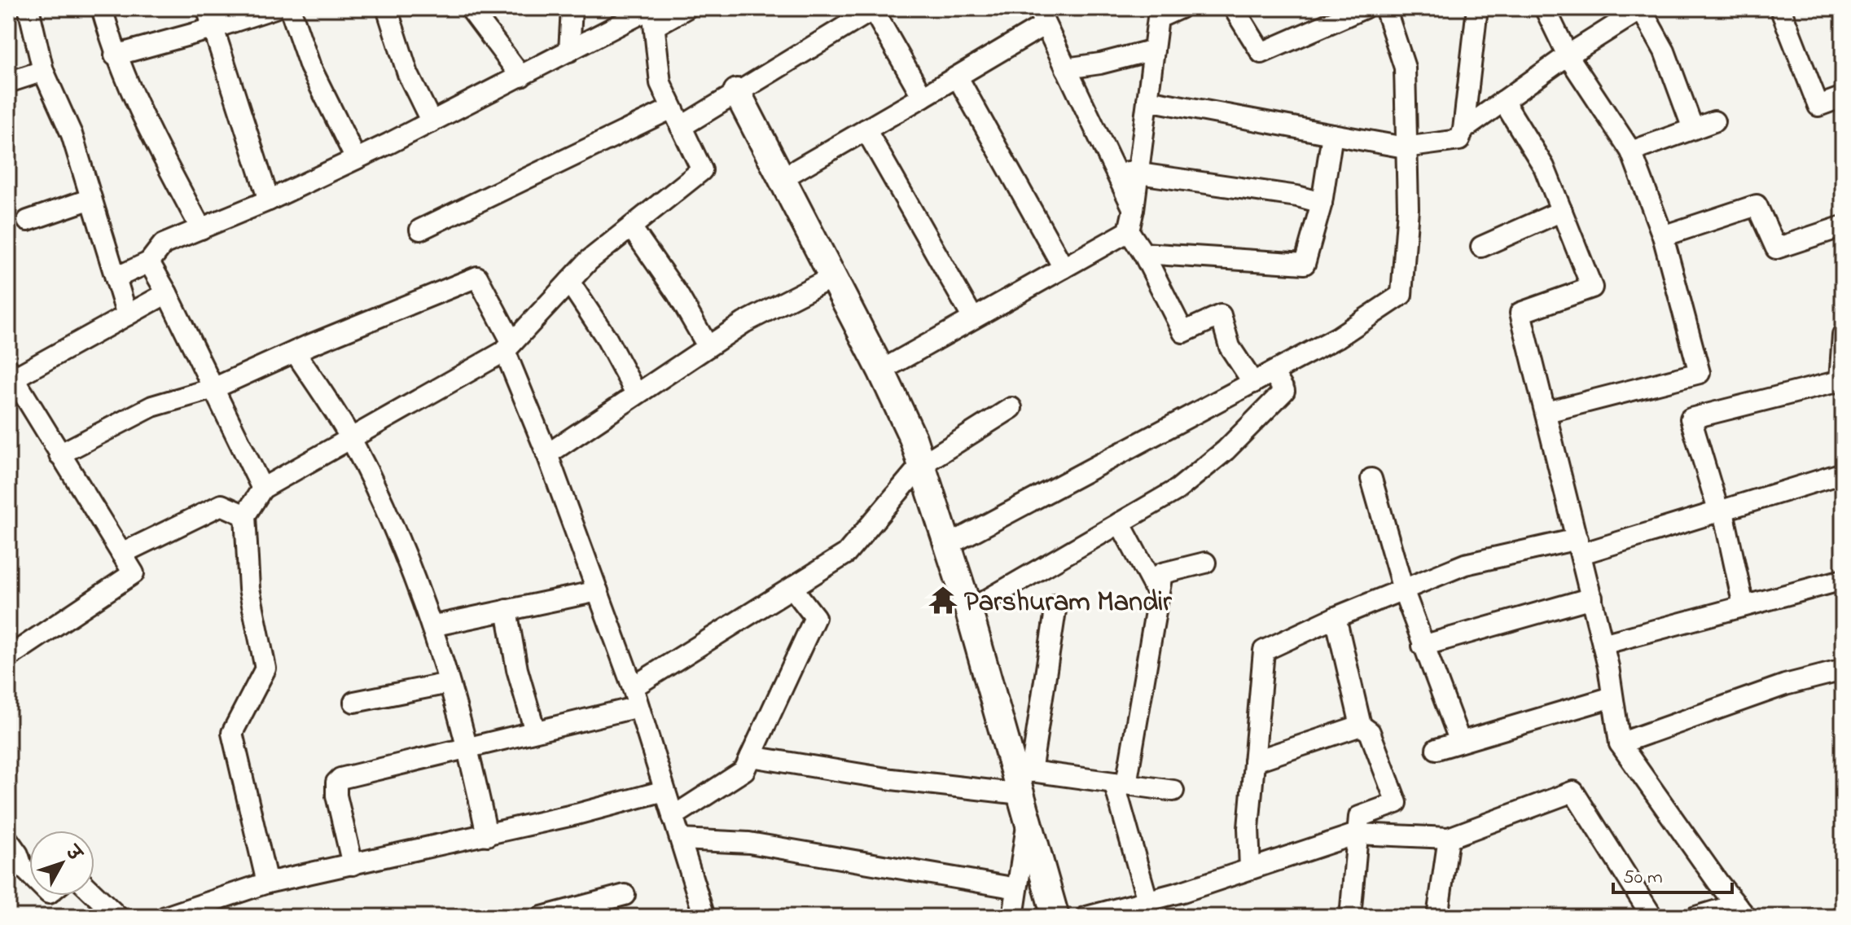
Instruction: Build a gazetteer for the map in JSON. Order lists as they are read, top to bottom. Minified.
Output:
{"places":{"temple":["Parshuram Mandir"]},"scale_bar":"50 m","north":"top right"}
